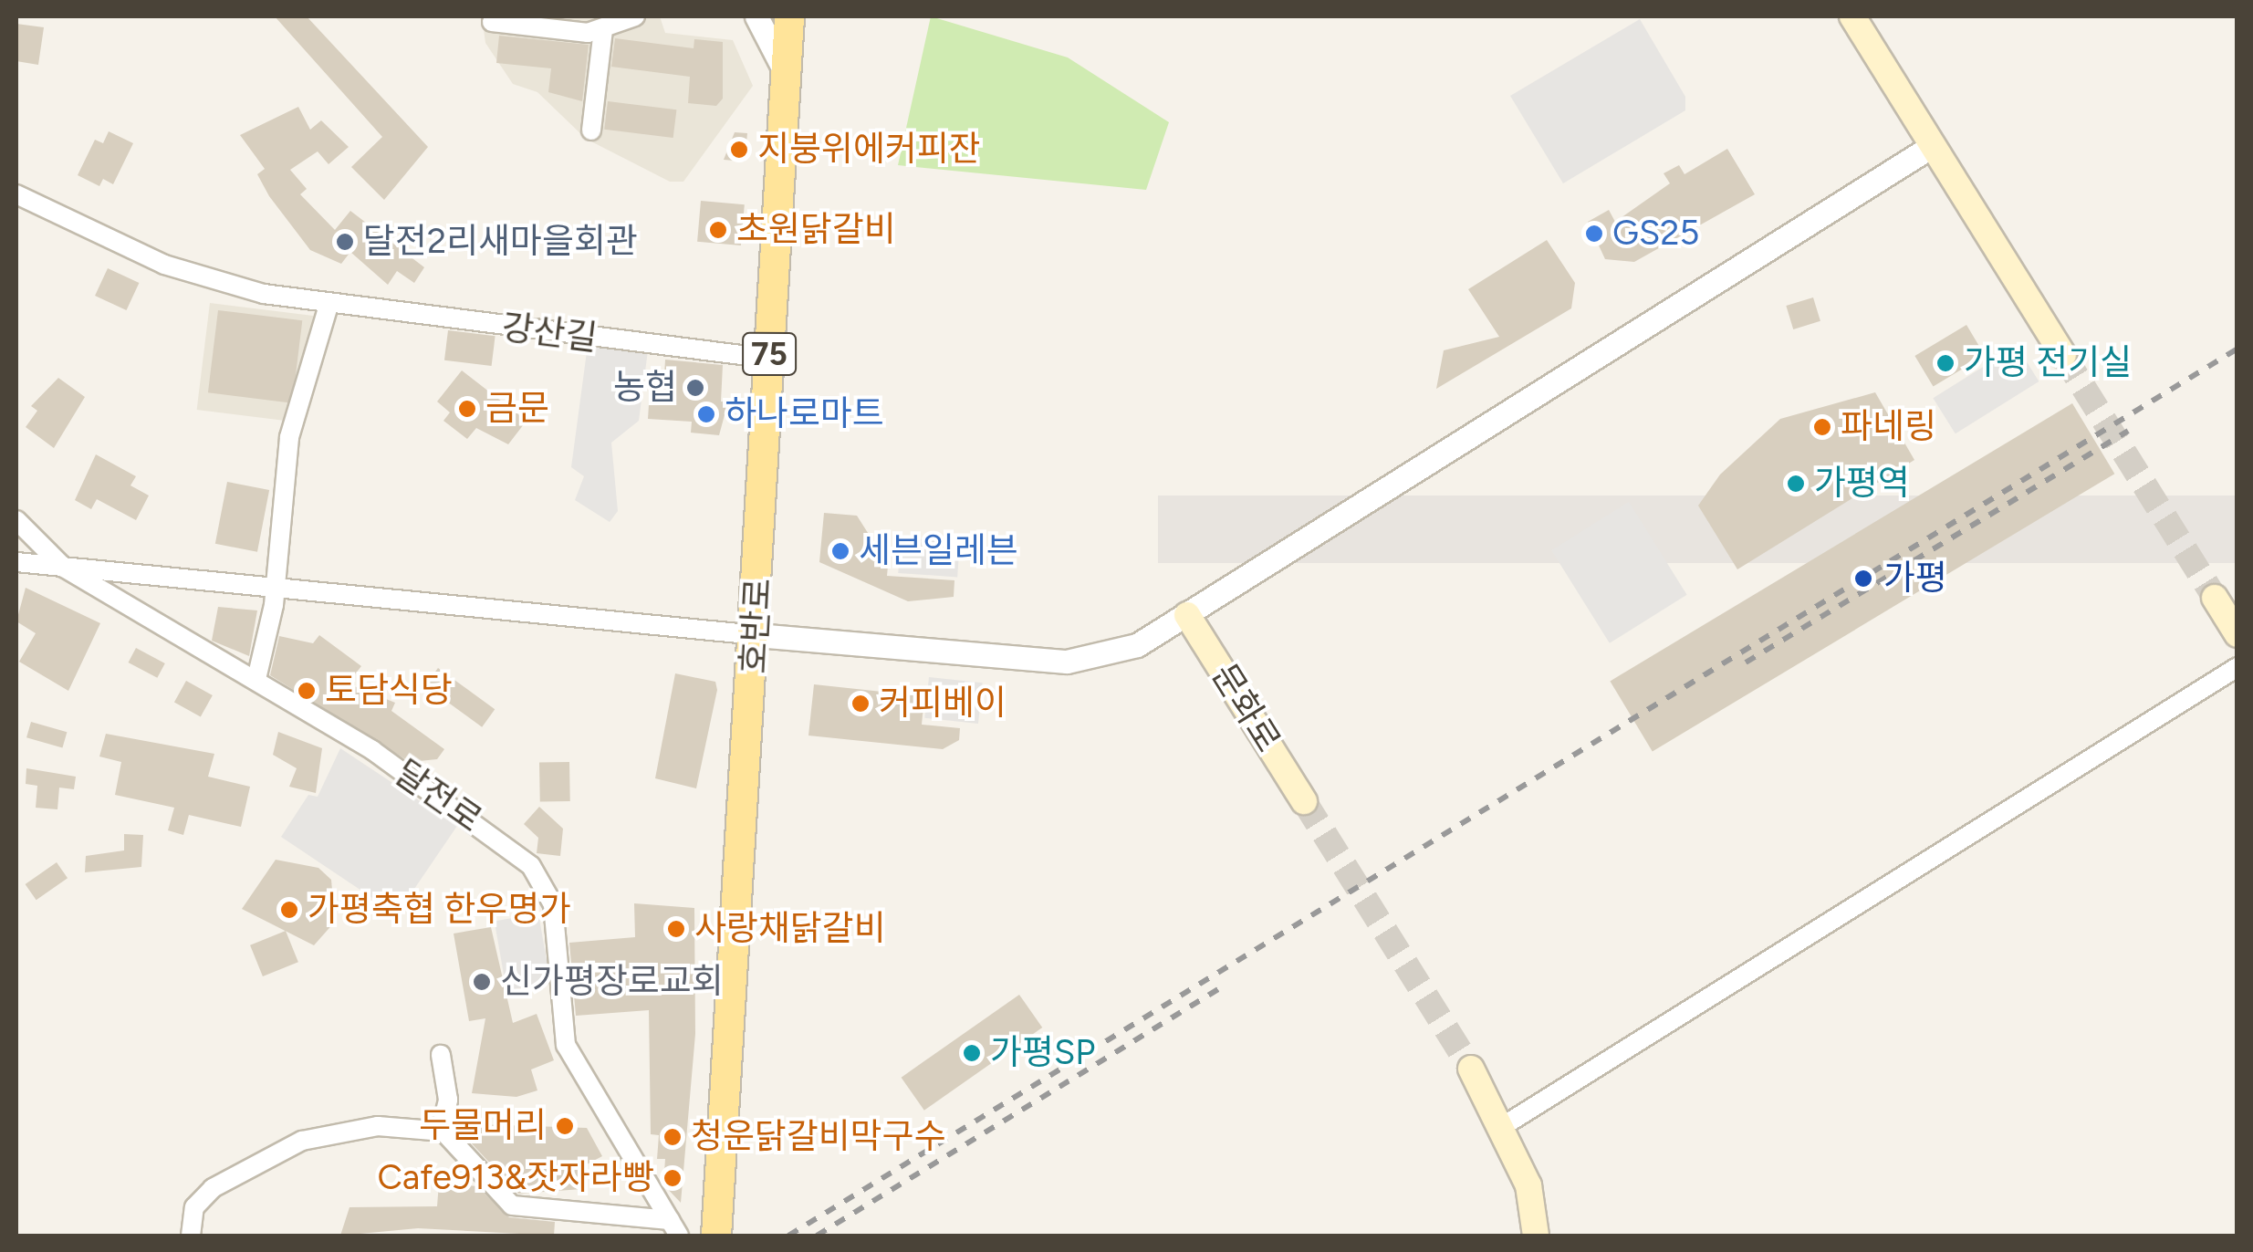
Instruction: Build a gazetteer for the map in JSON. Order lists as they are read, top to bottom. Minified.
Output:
{"streets":{"main road":["75","호반로","문화로"],"street":["강산길","달전로"]},"crossings":[["강산길","호반로"]],"places":["지붕위에커피잔","초원닭갈비","GS25","달전2리새마을회관","가평 전기실","농협","금문","하나로마트","파네링","가평역","세븐일레븐","가평","토담식당","커피베이","가평축협 한우명가","사랑채닭갈비","신가평장로교회","가평SP","두물머리","청운닭갈비막구수","Cafe913&잣자라빵"]}
